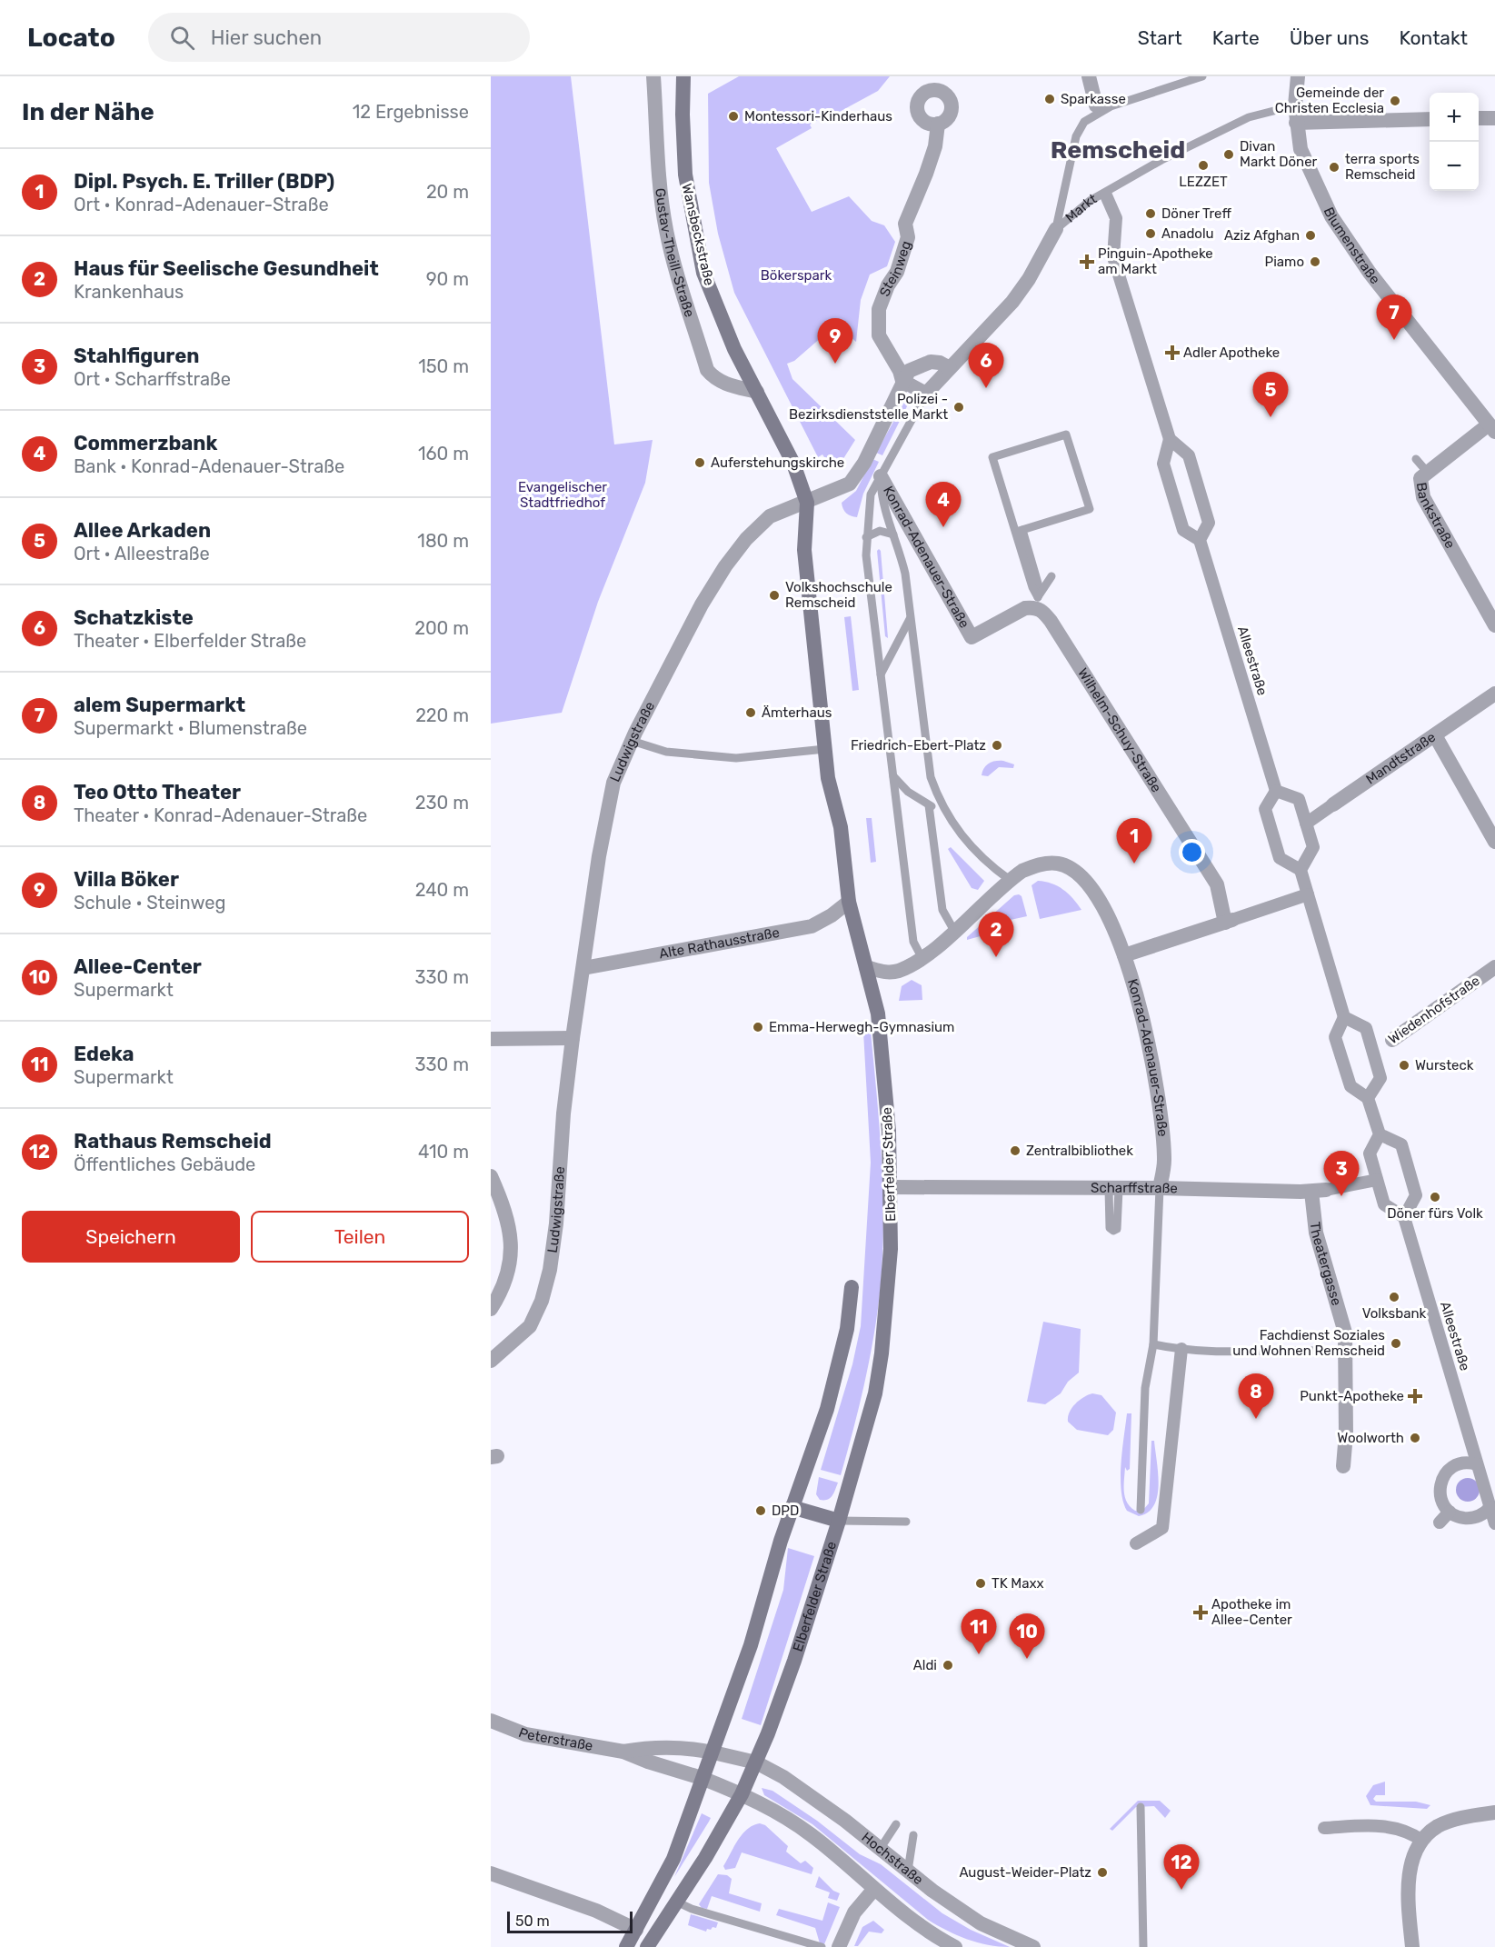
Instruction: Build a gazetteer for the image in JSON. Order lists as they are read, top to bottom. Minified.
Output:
{"streets":{"main road":["Wansbeckstraße","Elberfelder Straße"],"street":["Blumenstraße","Gustav-Theill-Straße","Steinweg","Bankstraße","Konrad-Adenauer-Straße","Alleestraße","Wilhelm-Schuy-Straße","Ludwigstraße","Mandtstraße","Alte Rathausstraße","Wiedenhofstraße","Scharffstraße","Theatergasse","Peterstraße","Hochstraße"],"lane":["Markt"]},"crossings":[["Markt","Alleestraße"],["Wansbeckstraße","Gustav-Theill-Straße"],["Wansbeckstraße","Ludwigstraße"],["Wansbeckstraße","Elberfelder Straße"],["Blumenstraße","Bankstraße"],["Konrad-Adenauer-Straße","Wilhelm-Schuy-Straße"],["Konrad-Adenauer-Straße","Elberfelder Straße"],["Konrad-Adenauer-Straße","Scharffstraße"],["Ludwigstraße","Alte Rathausstraße"],["Ludwigstraße","Elberfelder Straße"],["Alte Rathausstraße","Elberfelder Straße"],["Elberfelder Straße","Scharffstraße"],["Elberfelder Straße","Peterstraße"],["Elberfelder Straße","Hochstraße"],["Scharffstraße","Theatergasse"],["Peterstraße","Hochstraße"]],"districts":["Remscheid"],"parks":["Bökerspark","Evangelischer Stadtfriedhof"],"places":{"other":["Sparkasse","Gemeinde der Christen Ecclesia","Montessori-Kinderhaus","Divan Markt Döner","LEZZET","terra sports Remscheid","Döner Treff","Anadolu","Aziz Afghan","Piamo","Polizei - Bezirksdienststelle Markt","Auferstehungskirche","Volkshochschule Remscheid","Ämterhaus","Friedrich-Ebert-Platz","Emma-Herwegh-Gymnasium","Wursteck","Zentralbibliothek","Döner fürs Volk","Volksbank","Fachdienst Soziales und Wohnen Remscheid","Woolworth","DPD","TK Maxx","Aldi","August-Weider-Platz"],"health":["Pinguin-Apotheke am Markt","Adler Apotheke","Punkt-Apotheke","Apotheke im Allee-Center"]},"scale_bar":"50 m","page":{"header":"Locato","search":"Hier suchen","nav":["Start","Karte","Über uns","Kontakt"],"heading":["In der Nähe","12 Ergebnisse"],"map_buttons":["+","−"],"list":[{"mark":"1","name":"Dipl. Psych. E. Triller (BDP)","note":"Ort · Konrad-Adenauer-Straße","value":"20 m"},{"mark":"2","name":"Haus für Seelische Gesundheit","note":"Krankenhaus","value":"90 m"},{"mark":"3","name":"Stahlfiguren","note":"Ort · Scharffstraße","value":"150 m"},{"mark":"4","name":"Commerzbank","note":"Bank · Konrad-Adenauer-Straße","value":"160 m"},{"mark":"5","name":"Allee Arkaden","note":"Ort · Alleestraße","value":"180 m"},{"mark":"6","name":"Schatzkiste","note":"Theater · Elberfelder Straße","value":"200 m"},{"mark":"7","name":"alem Supermarkt","note":"Supermarkt · Blumenstraße","value":"220 m"},{"mark":"8","name":"Teo Otto Theater","note":"Theater · Konrad-Adenauer-Straße","value":"230 m"},{"mark":"9","name":"Villa Böker","note":"Schule · Steinweg","value":"240 m"},{"mark":"10","name":"Allee-Center","note":"Supermarkt","value":"330 m"},{"mark":"11","name":"Edeka","note":"Supermarkt","value":"330 m"},{"mark":"12","name":"Rathaus Remscheid","note":"Öffentliches Gebäude","value":"410 m"}],"pins":["7","9","6","5","4","1","2","3","8","11","10","12"],"buttons":["Speichern","Teilen"],"scale":"50 m"}}
